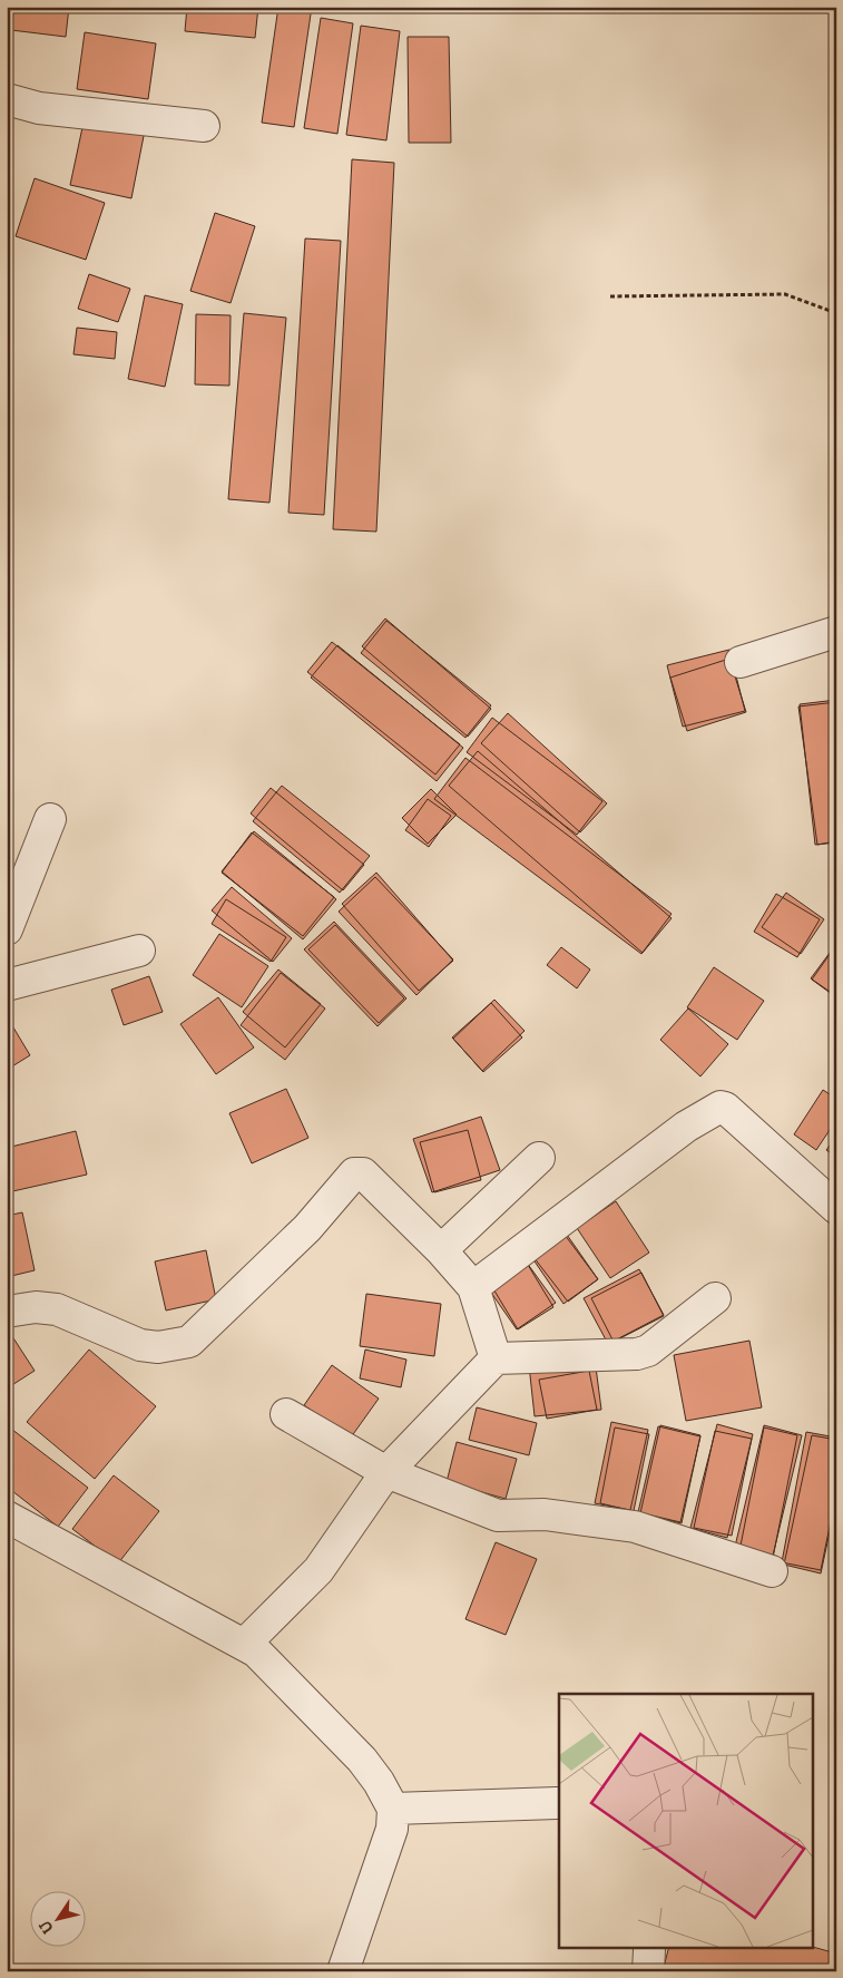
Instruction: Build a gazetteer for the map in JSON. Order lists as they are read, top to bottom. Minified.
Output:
{"north":"bottom left"}
